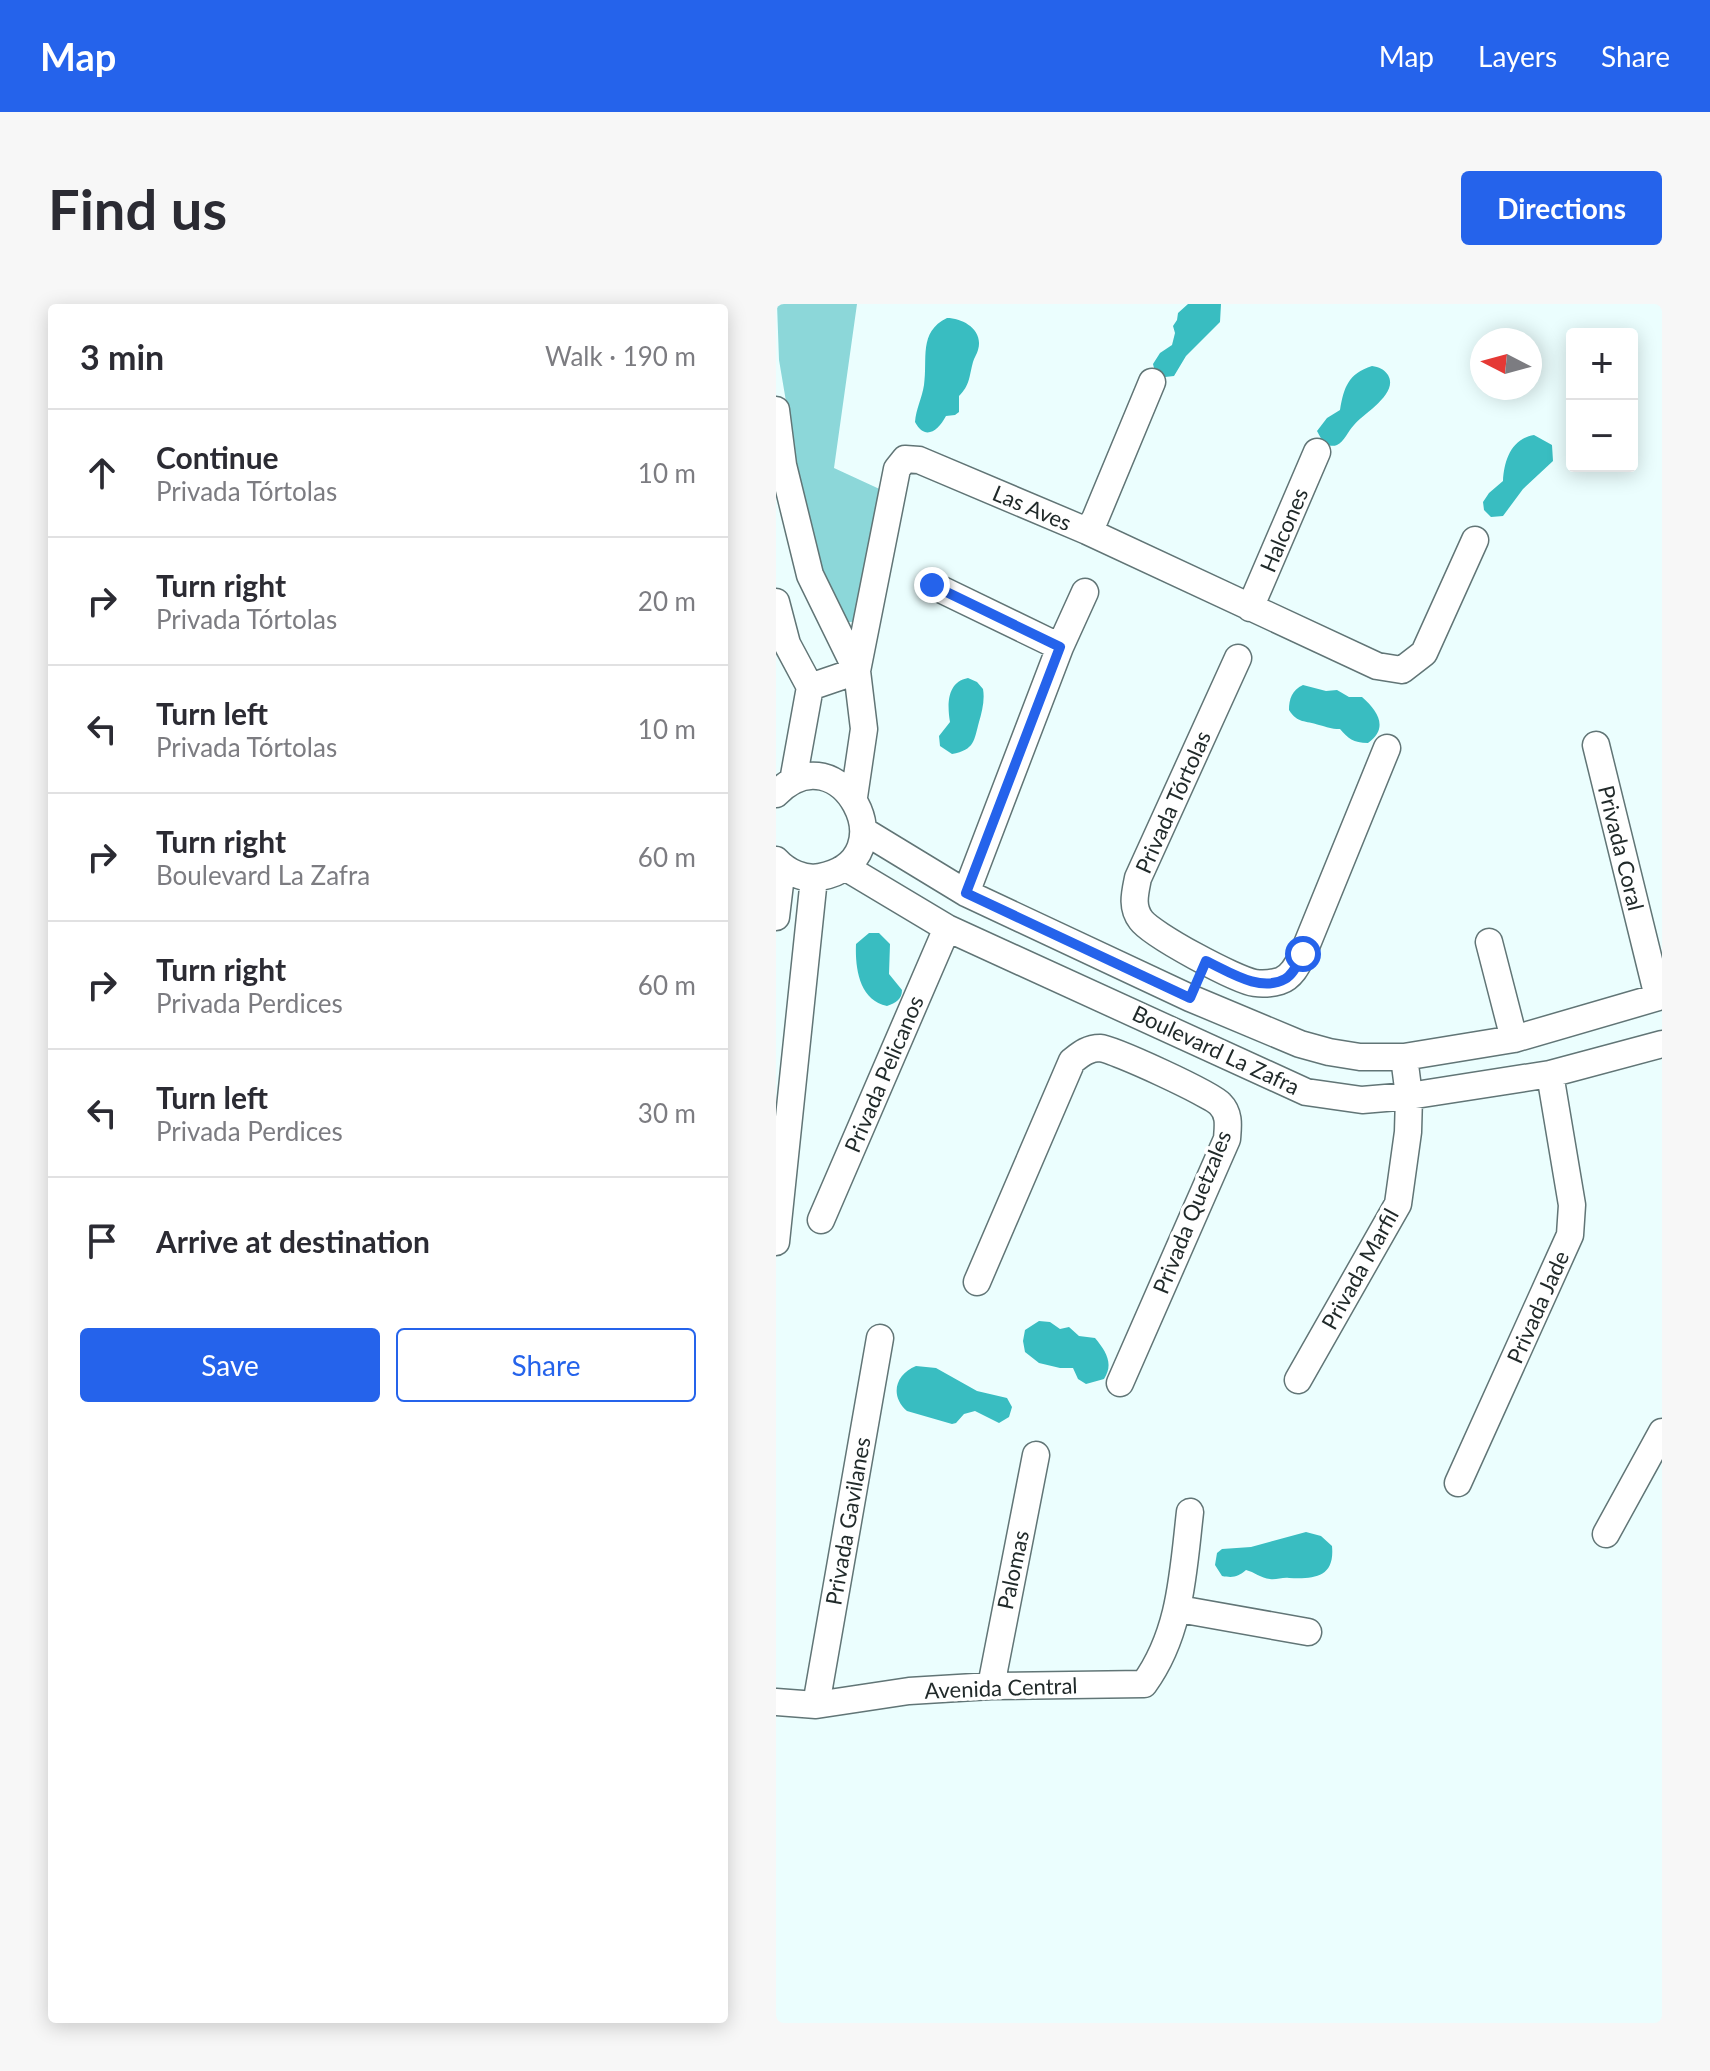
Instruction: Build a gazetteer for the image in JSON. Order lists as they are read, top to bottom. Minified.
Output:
{"streets":{"street":["Las Aves","Halcones","Privada Tórtolas","Privada Coral","Boulevard La Zafra","Privada Pelicanos","Privada Quetzales","Privada Marfil","Privada Jade","Privada Gavilanes","Palomas","Avenida Central"]},"crossings":[["Las Aves","Halcones"],["Privada Coral","Boulevard La Zafra"],["Boulevard La Zafra","Privada Pelicanos"],["Boulevard La Zafra","Privada Marfil"],["Boulevard La Zafra","Privada Jade"],["Privada Gavilanes","Avenida Central"],["Palomas","Avenida Central"]],"north":"left","page":{"header":"Map","nav":["Map","Layers","Share"],"buttons":["Directions",["Save","Share"]],"title":"Find us","heading":["3 min","Walk · 190 m"],"map_buttons":["+","−"],"list":[["Continue","Privada Tórtolas","10 m"],["Turn right","Privada Tórtolas","20 m"],["Turn left","Privada Tórtolas","10 m"],["Turn right","Boulevard La Zafra","60 m"],["Turn right","Privada Perdices","60 m"],["Turn left","Privada Perdices","30 m"],"Arrive at destination"]}}
